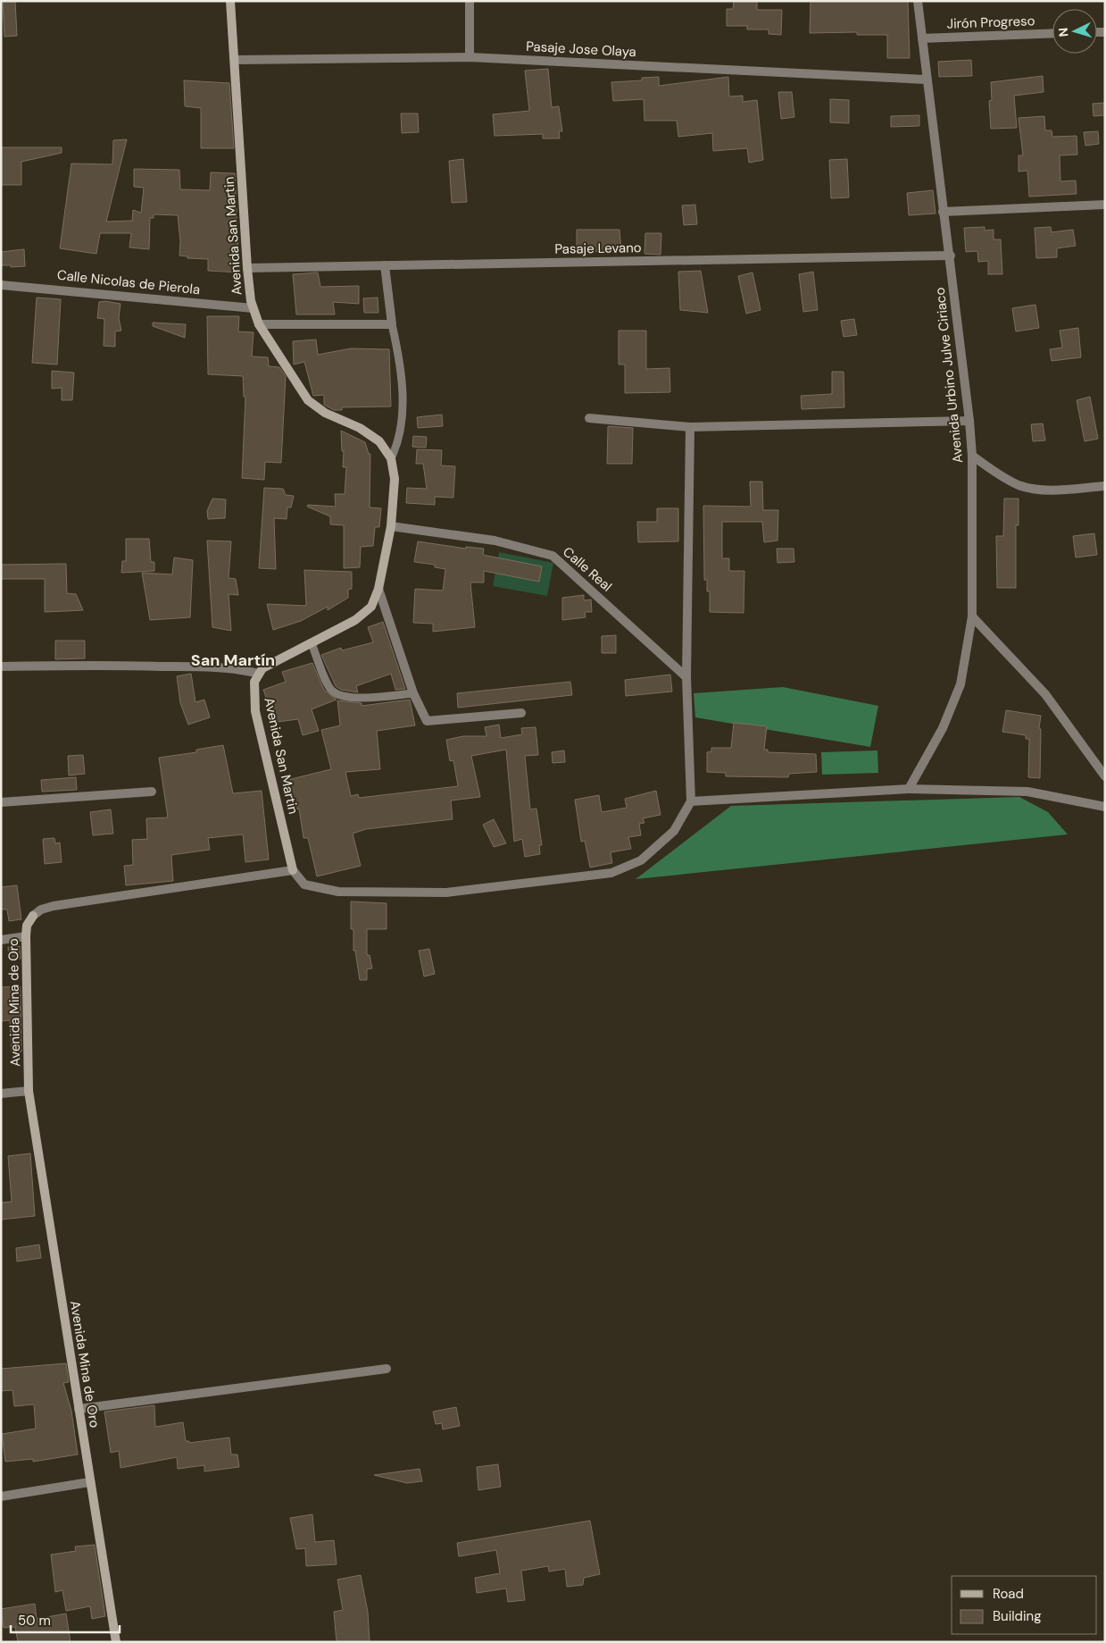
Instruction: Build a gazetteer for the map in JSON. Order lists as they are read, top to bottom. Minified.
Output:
{"streets":{"street":["Jirón Progreso","Pasaje Jose Olaya","Avenida San Martin","Pasaje Levano","Calle Nicolas de Pierola","Avenida Urbino Julve Ciriaco","Calle Real","Avenida Mina de Oro"]},"crossings":[["Jirón Progreso","Avenida Urbino Julve Ciriaco"],["Pasaje Jose Olaya","Avenida San Martin"],["Pasaje Jose Olaya","Avenida Urbino Julve Ciriaco"],["Avenida San Martin","Pasaje Levano"],["Avenida San Martin","Calle Nicolas de Pierola"],["Avenida San Martin","Calle Real"],["Avenida San Martin","Avenida Mina de Oro"],["Pasaje Levano","Avenida Urbino Julve Ciriaco"]],"districts":["San Martín"],"legend":["Road","Building"],"scale_bar":"50 m","north":"left"}
